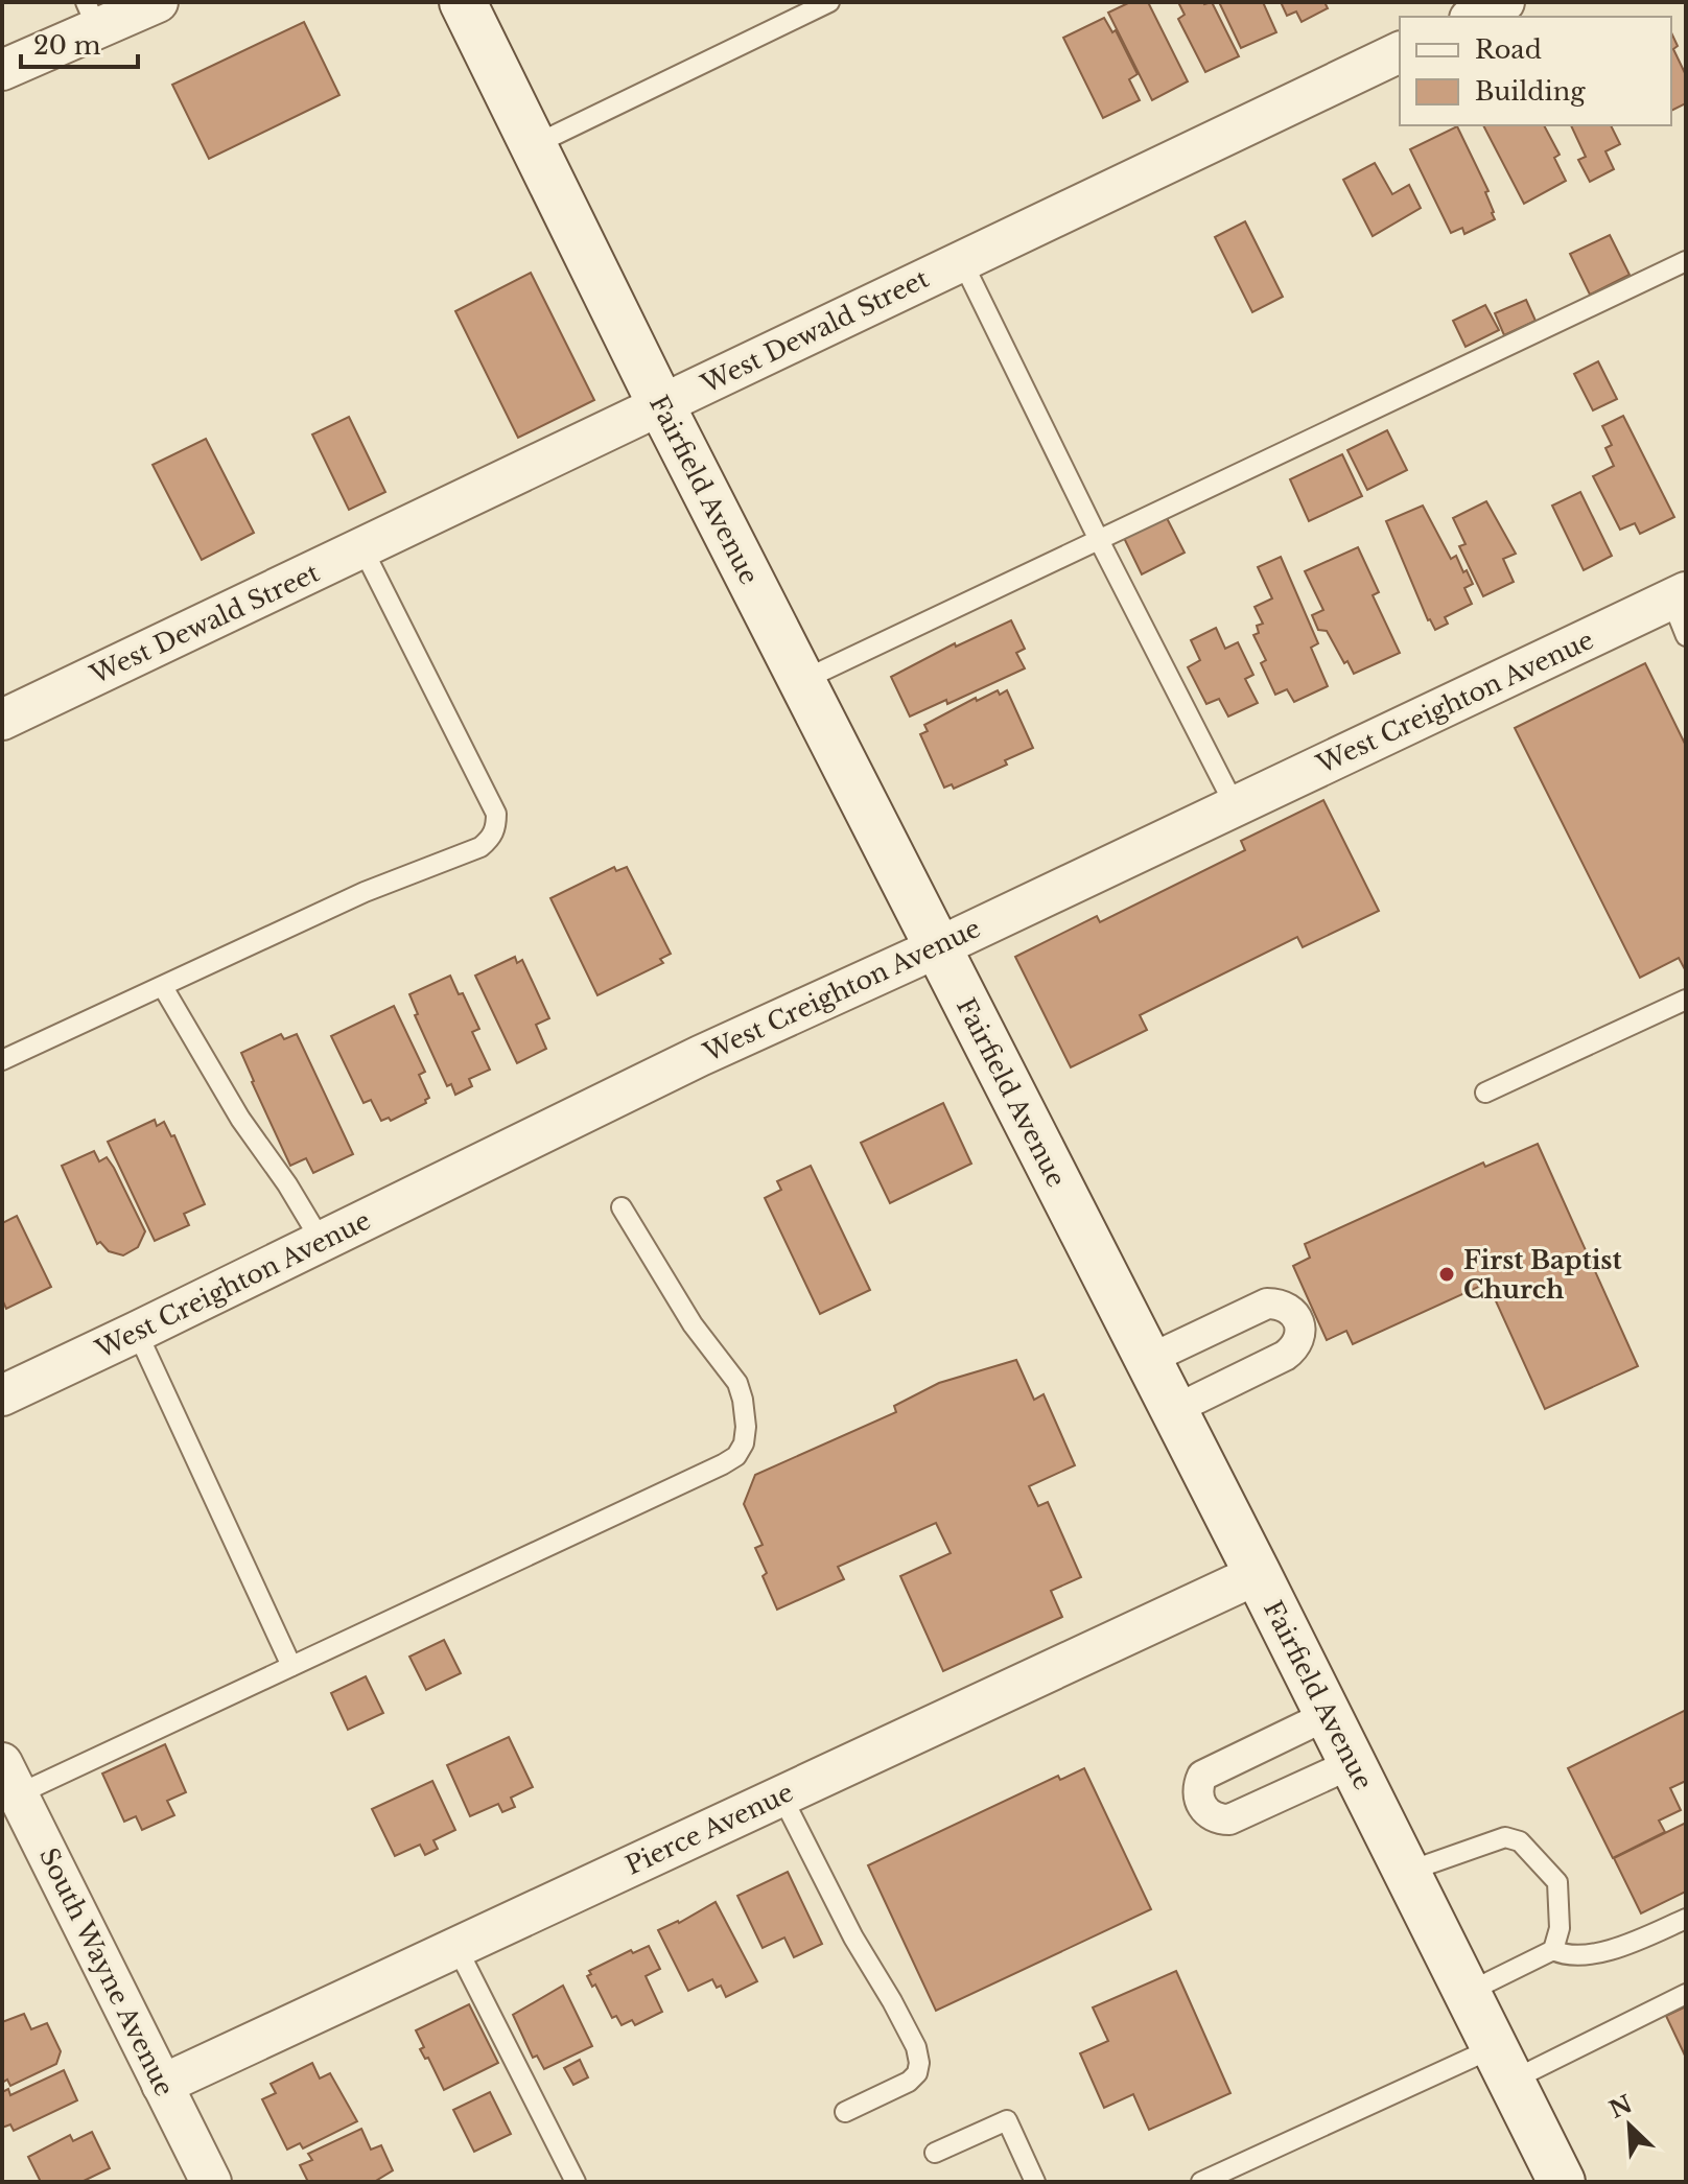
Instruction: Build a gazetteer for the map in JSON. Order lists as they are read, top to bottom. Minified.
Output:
{"streets":{"main road":["Fairfield Avenue"],"street":["West Dewald Street","West Creighton Avenue","Pierce Avenue","South Wayne Avenue"]},"crossings":[["West Dewald Street","Fairfield Avenue"],["Fairfield Avenue","West Creighton Avenue"],["Fairfield Avenue","Pierce Avenue"],["Pierce Avenue","South Wayne Avenue"]],"places":["First Baptist Church"],"legend":["Road","Building"],"scale_bar":"20 m","north":"top left"}
